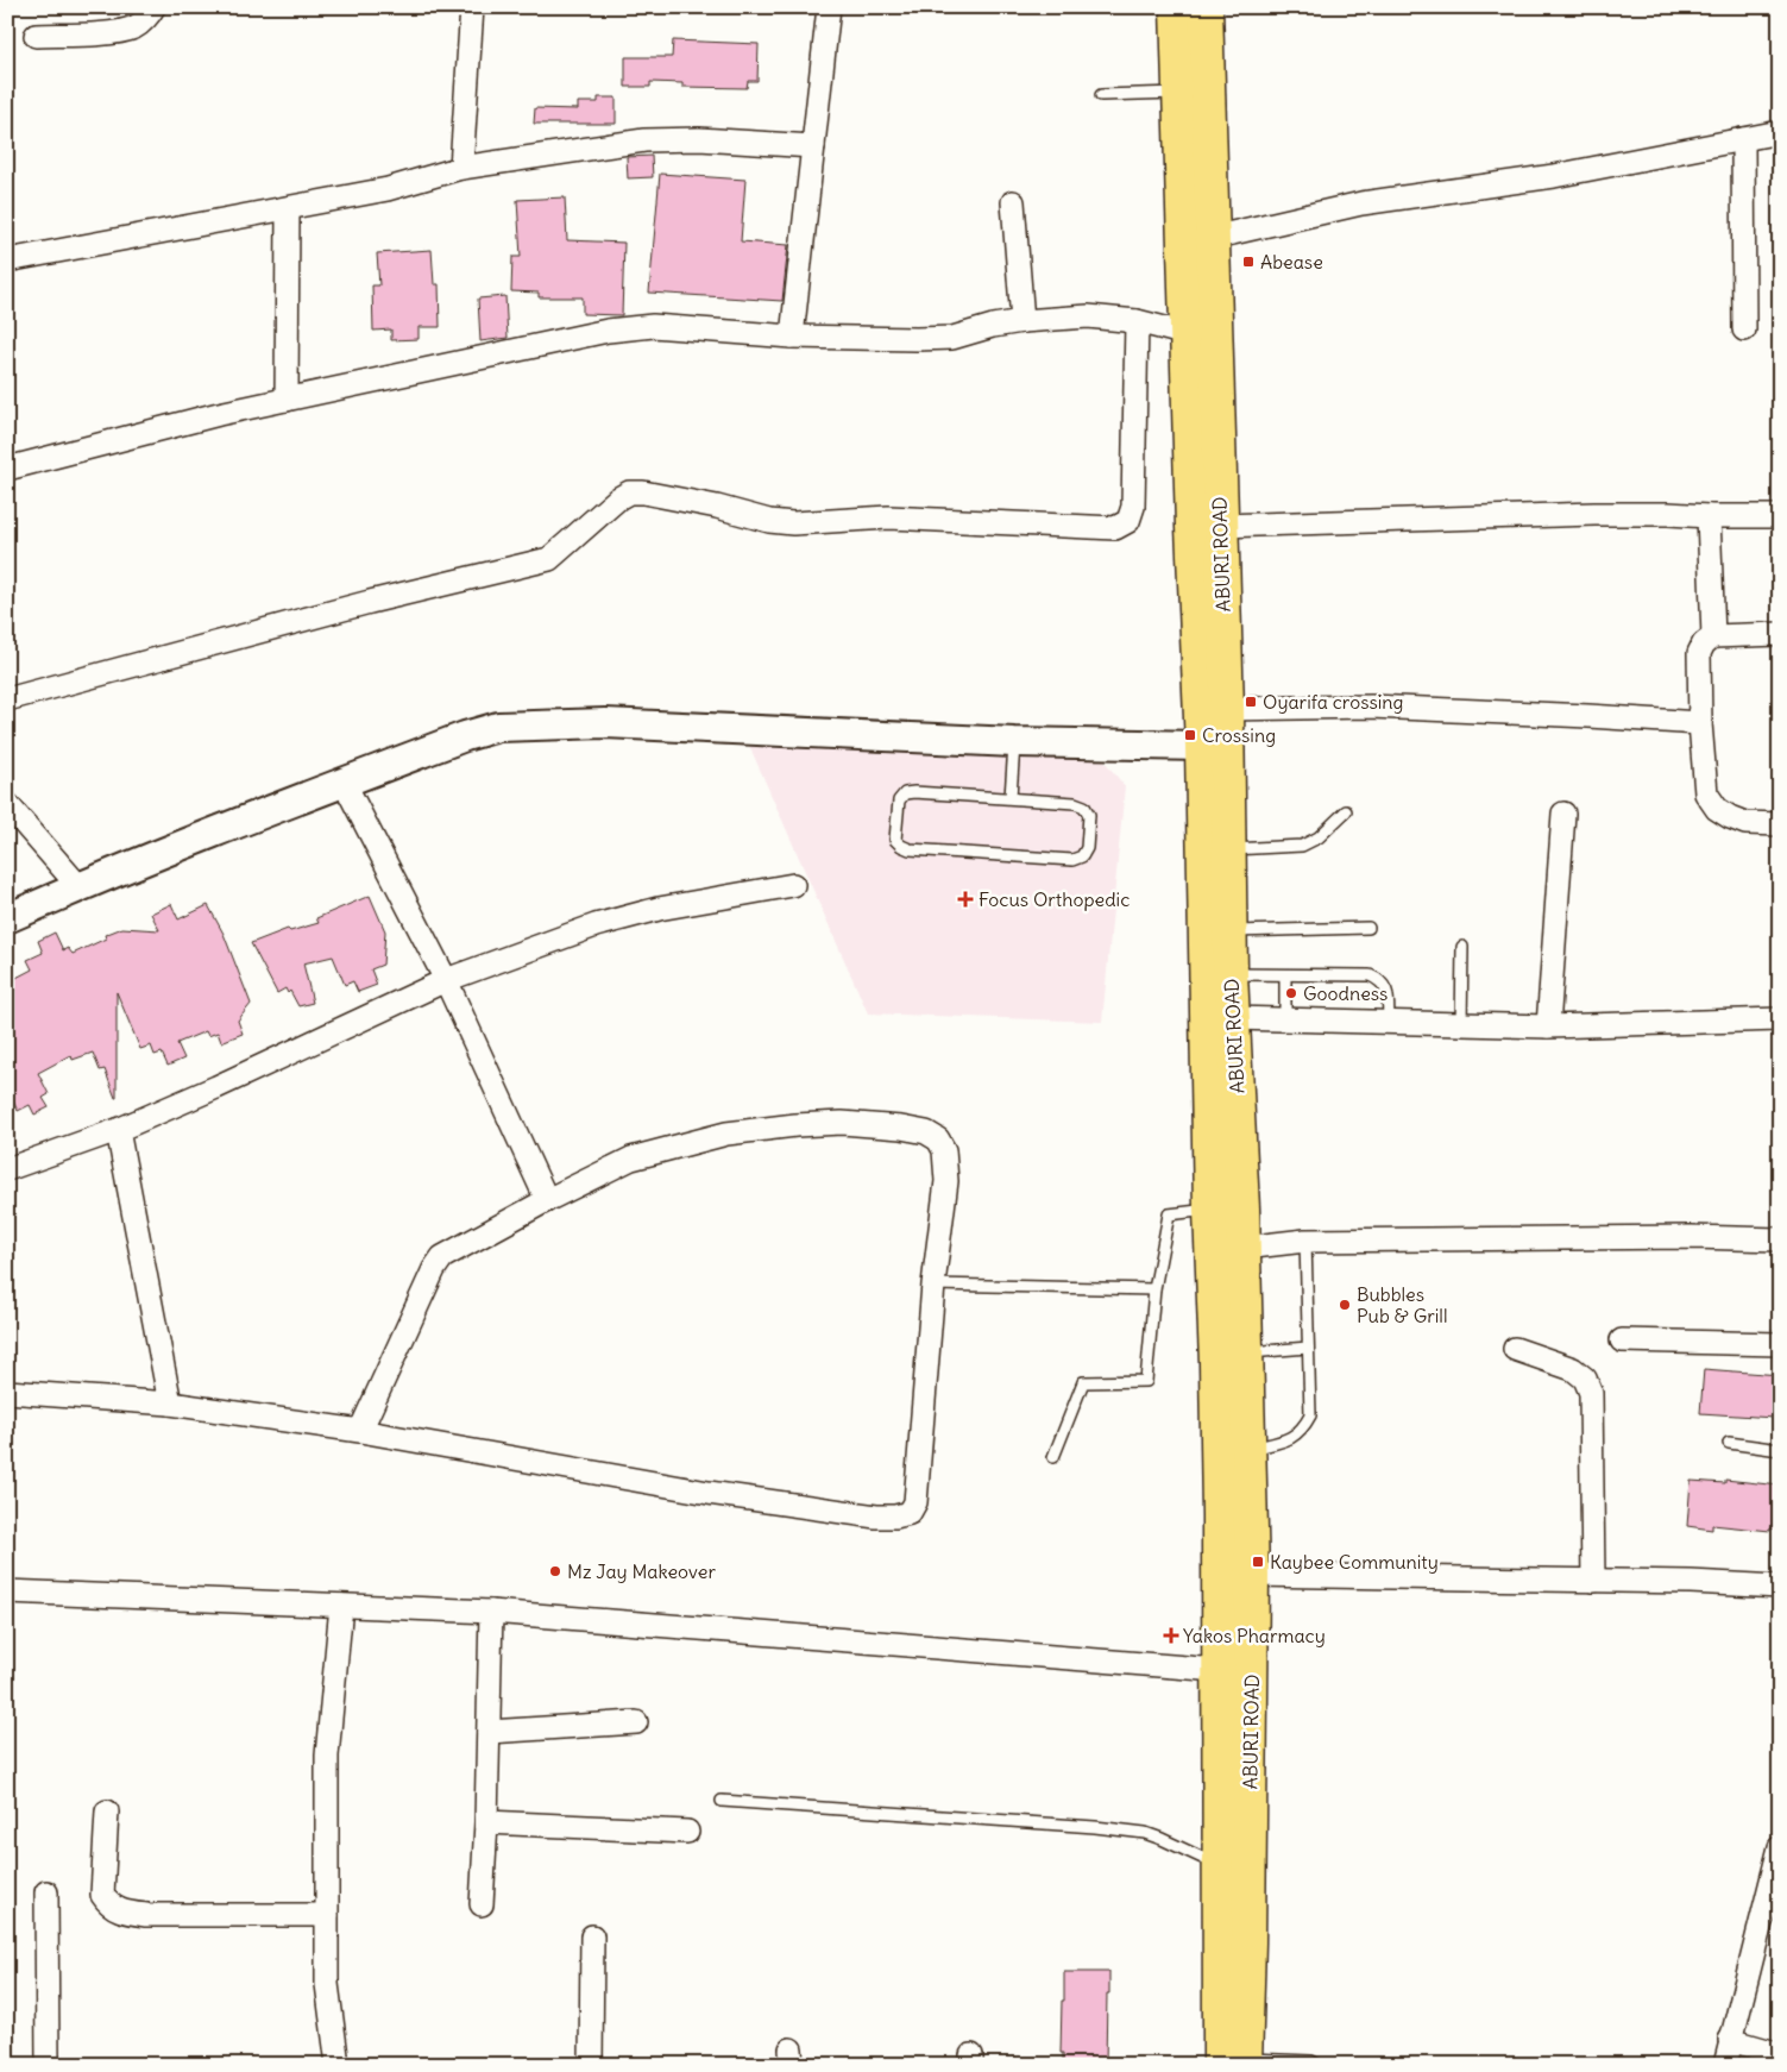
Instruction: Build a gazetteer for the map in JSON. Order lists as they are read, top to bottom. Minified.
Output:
{"streets":{"highway":["ABURI ROAD"]},"places":{"transit":["Abease","Oyarifa crossing","Crossing","Kaybee Community"],"health":["Focus Orthopedic","Yakos Pharmacy"],"other":["Goodness","Bubbles Pub & Grill","Mz Jay Makeover"]}}
